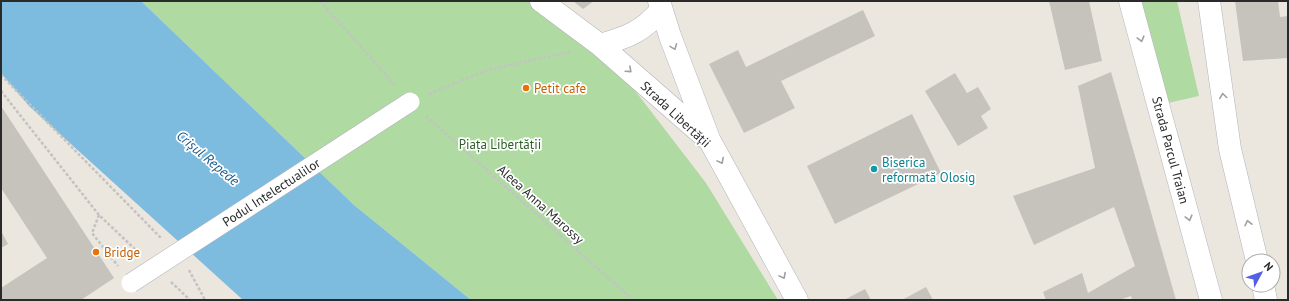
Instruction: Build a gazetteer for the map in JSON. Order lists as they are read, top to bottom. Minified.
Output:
{"streets":{"street":["Strada Libertății","Strada Parcul Traian","Podul Intelectualilor"],"path":["Aleea Anna Marossy"]},"crossings":[["Podul Intelectualilor","Aleea Anna Marossy"]],"water":["Crișul Repede"],"parks":["Piața Libertății"],"places":["Petit cafe","Biserica reformată Olosig","Bridge"],"north":"top right"}
